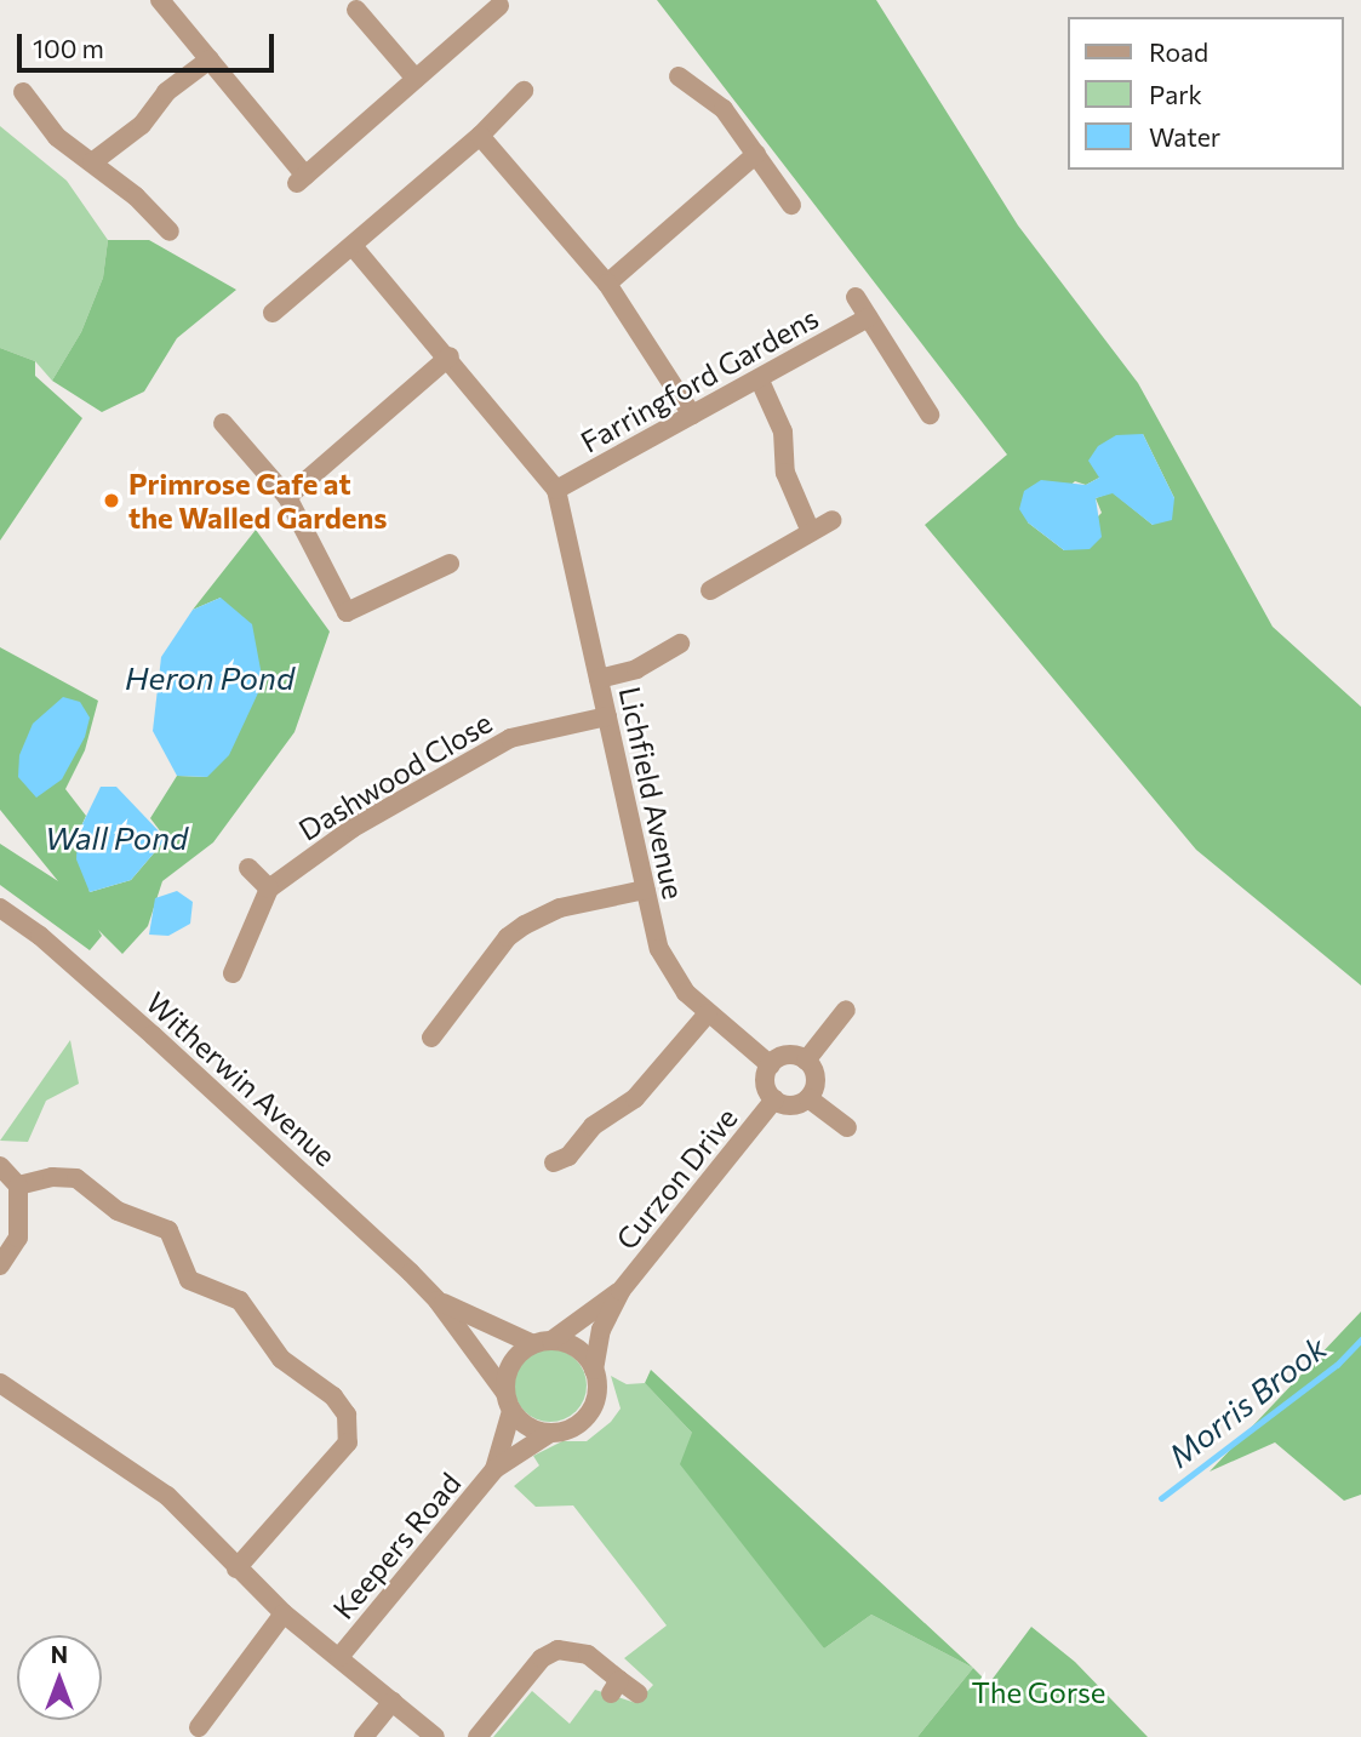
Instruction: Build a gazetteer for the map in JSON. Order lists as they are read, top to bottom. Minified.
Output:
{"streets":{"street":["Farringford Gardens","Dashwood Close","Lichfield Avenue","Witherwin Avenue","Curzon Drive","Keepers Road"]},"crossings":[["Farringford Gardens","Lichfield Avenue"],["Dashwood Close","Lichfield Avenue"],["Lichfield Avenue","Curzon Drive"]],"water":["Heron Pond","Wall Pond","Morris Brook"],"parks":["The Gorse"],"places":["Primrose Cafe at the Walled Gardens"],"legend":["Road","Park","Water"],"scale_bar":"100 m","north":"top"}
